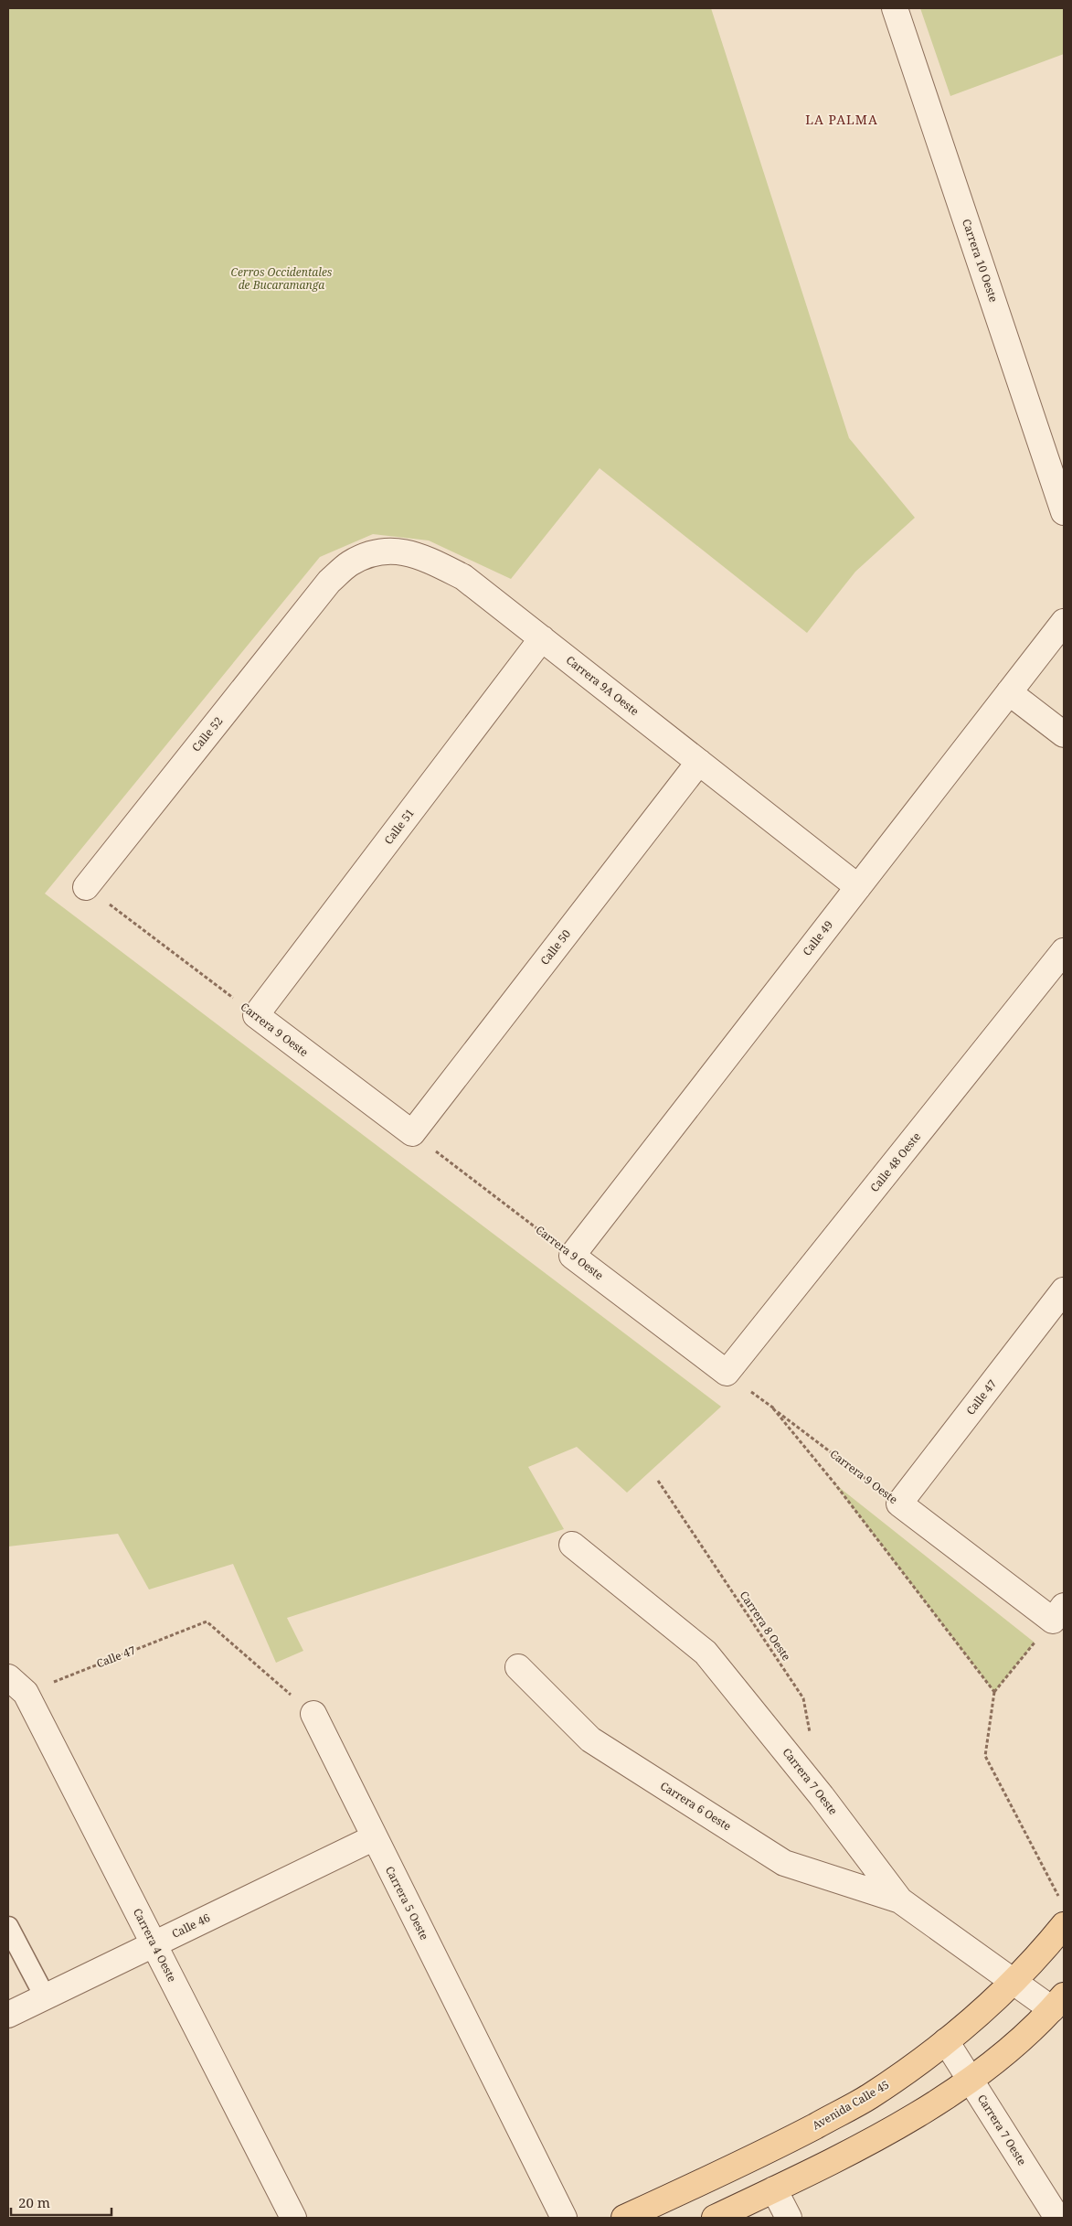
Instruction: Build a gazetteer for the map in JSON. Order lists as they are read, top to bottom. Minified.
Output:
{"streets":{"main road":["Avenida Calle 45"],"street":["Carrera 10 Oeste","Carrera 9A Oeste","Calle 52","Calle 51","Calle 49","Calle 50","Carrera 9 Oeste","Calle 48 Oeste","Calle 47","Carrera 7 Oeste","Carrera 6 Oeste","Carrera 5 Oeste","Calle 46","Carrera 4 Oeste"],"path":["Carrera 8 Oeste"]},"crossings":[["Carrera 9A Oeste","Calle 52"],["Carrera 9A Oeste","Calle 51"],["Carrera 9A Oeste","Calle 49"],["Carrera 9A Oeste","Calle 50"],["Calle 52","Carrera 9 Oeste"],["Calle 51","Carrera 9 Oeste"],["Calle 49","Carrera 9 Oeste"],["Calle 50","Carrera 9 Oeste"],["Carrera 9 Oeste","Calle 48 Oeste"],["Carrera 9 Oeste","Calle 47"],["Calle 47","Carrera 5 Oeste"],["Calle 47","Carrera 4 Oeste"],["Carrera 7 Oeste","Carrera 6 Oeste"],["Carrera 7 Oeste","Avenida Calle 45"],["Carrera 5 Oeste","Calle 46"],["Calle 46","Carrera 4 Oeste"]],"districts":["LA PALMA"],"parks":["Cerros Occidentales de Bucaramanga"],"scale_bar":"20 m"}
